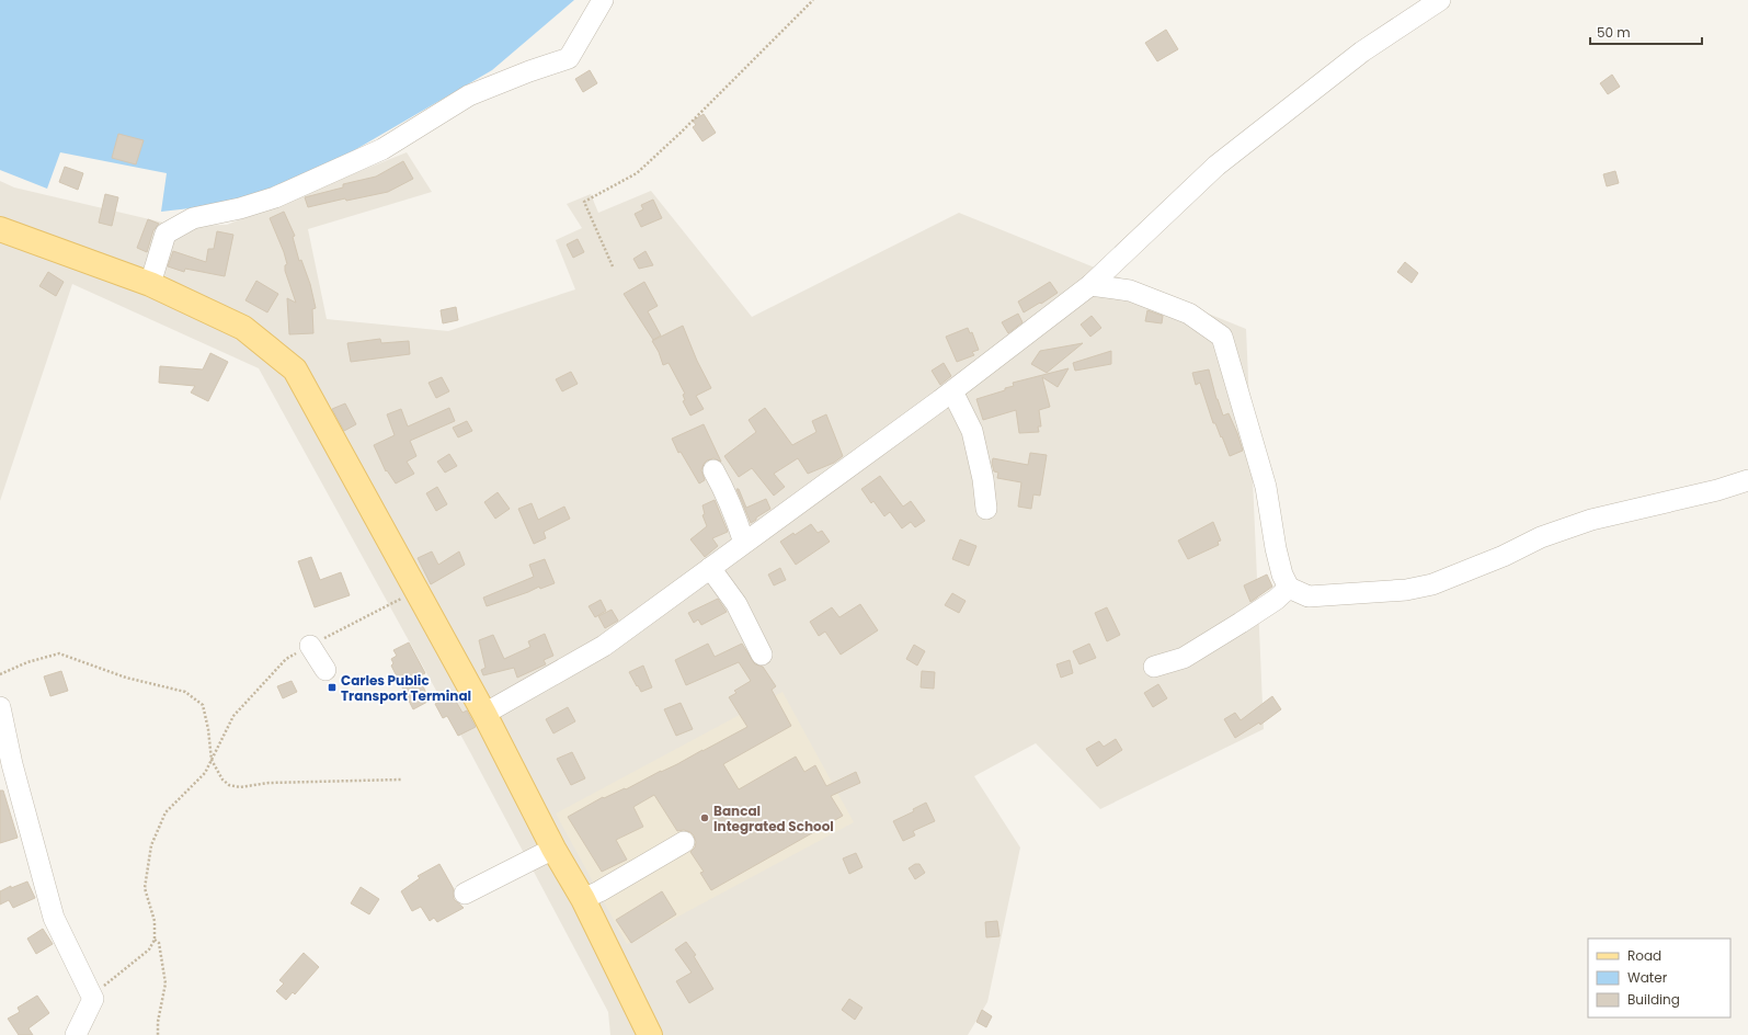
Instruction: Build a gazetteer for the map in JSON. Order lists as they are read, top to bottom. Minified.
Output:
{"places":{"transit":["Carles Public Transport Terminal"],"other":["Bancal Integrated School"]},"legend":["Road","Water","Building"],"scale_bar":"50 m"}
